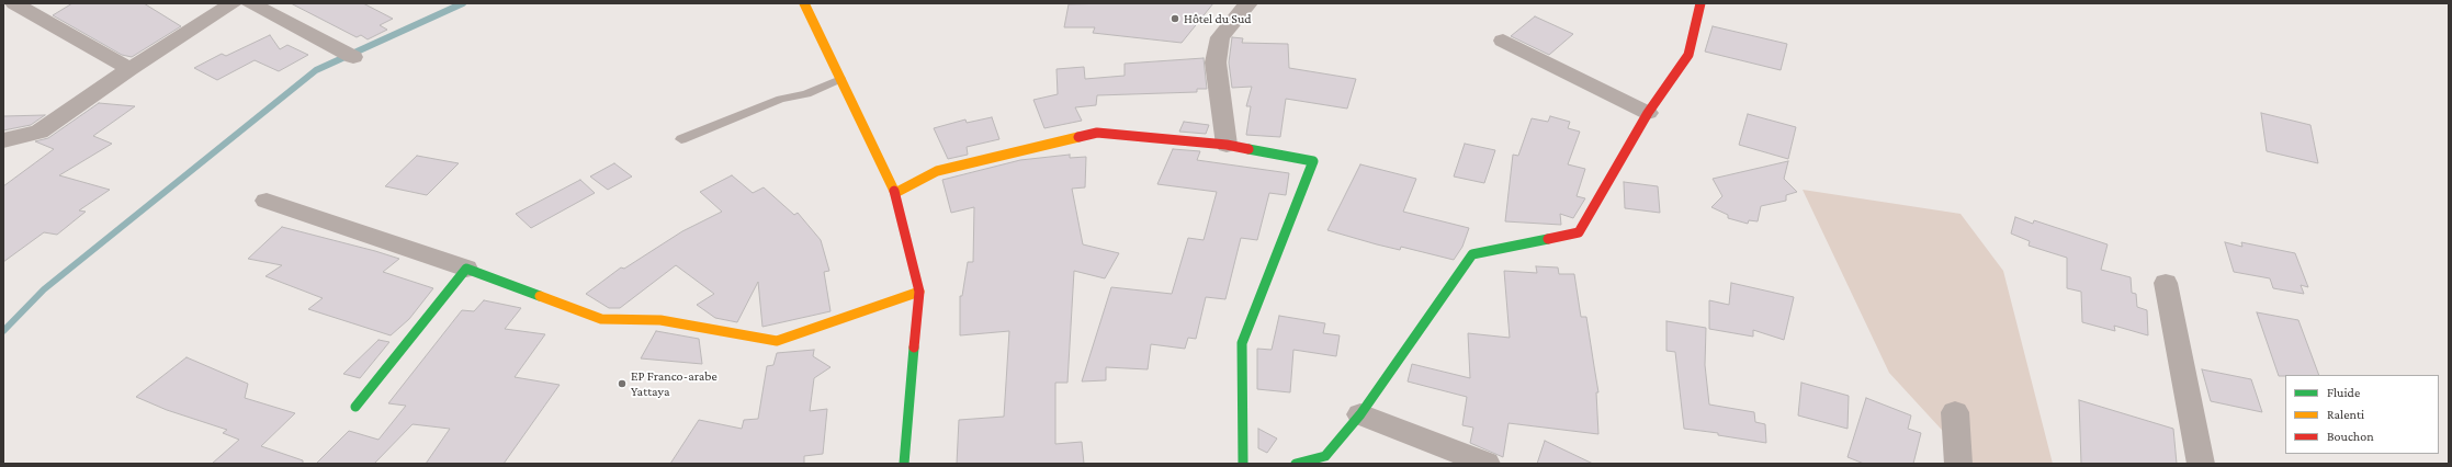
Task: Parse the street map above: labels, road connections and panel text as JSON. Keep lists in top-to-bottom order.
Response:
{
  "places": ["Hôtel du Sud", "EP Franco-arabe Yattaya"],
  "legend": ["Fluide", "Ralenti", "Bouchon"]
}
